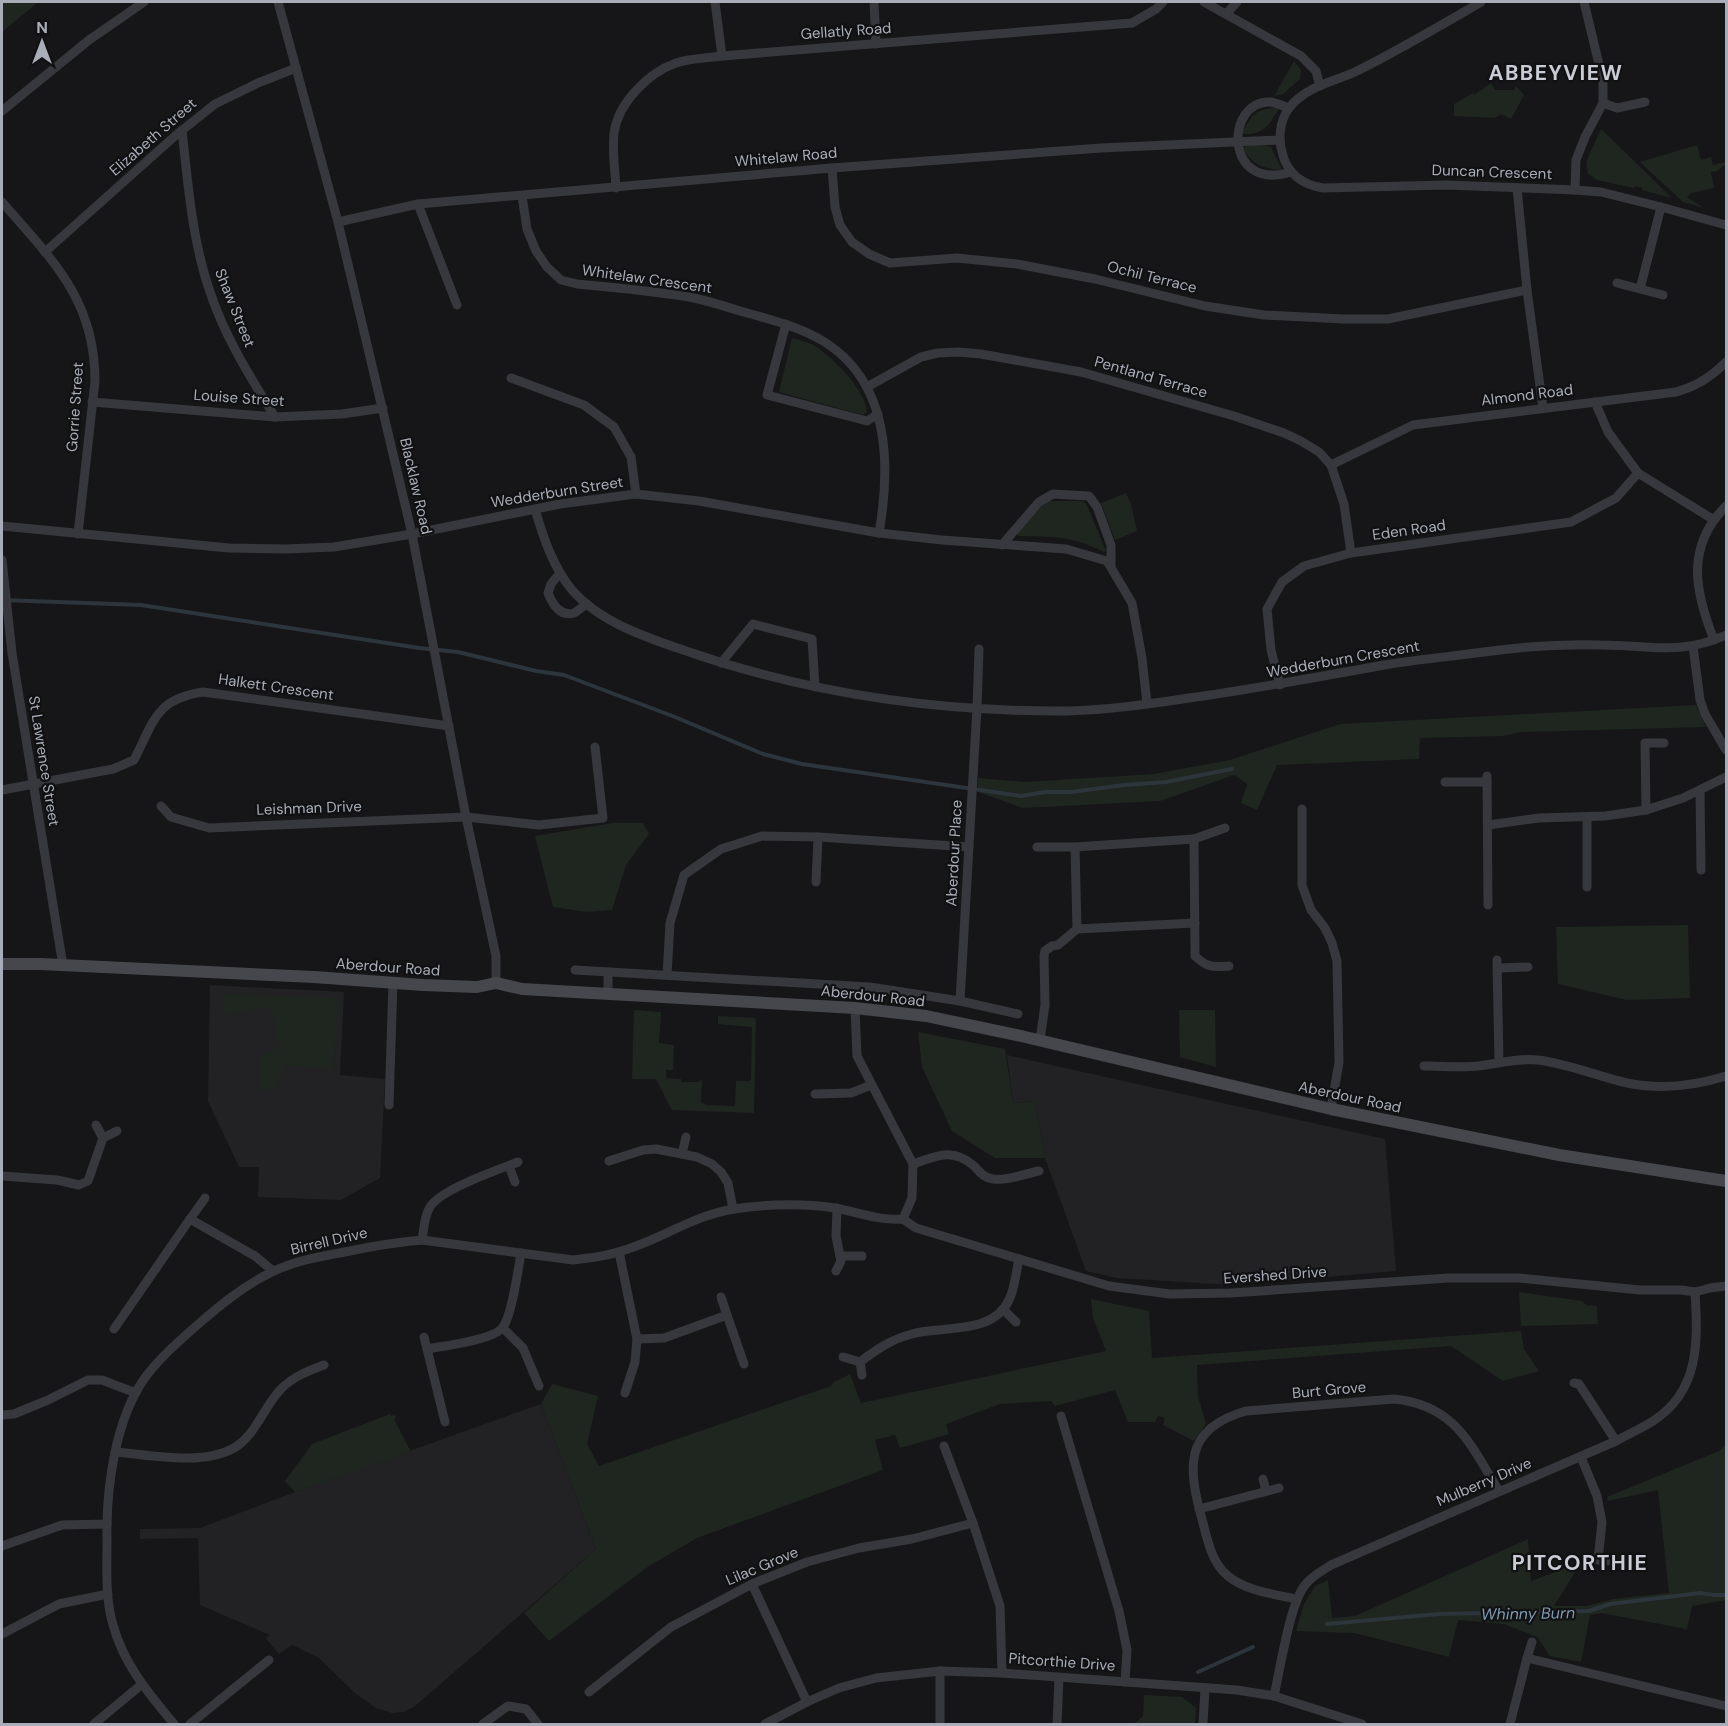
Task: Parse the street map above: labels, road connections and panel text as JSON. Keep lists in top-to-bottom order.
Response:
{
  "streets": {
    "main road": ["Aberdour Road"],
    "street": [
      "Gellatly Road",
      "Elizabeth Street",
      "Whitelaw Road",
      "Duncan Crescent",
      "Ochil Terrace",
      "Whitelaw Crescent",
      "Shaw Street",
      "Pentland Terrace",
      "Almond Road",
      "Louise Street",
      "Gorrie Street",
      "Blacklaw Road",
      "Wedderburn Street",
      "Eden Road",
      "Wedderburn Crescent",
      "Halkett Crescent",
      "St Lawrence Street",
      "Leishman Drive",
      "Aberdour Place",
      "Birrell Drive",
      "Evershed Drive",
      "Burt Grove",
      "Mulberry Drive",
      "Lilac Grove",
      "Pitcorthie Drive"
    ]
  },
  "crossings": [
    ["Gellatly Road", "Whitelaw Road"],
    ["Elizabeth Street", "Shaw Street"],
    ["Elizabeth Street", "Gorrie Street"],
    ["Elizabeth Street", "Blacklaw Road"],
    ["Whitelaw Road", "Ochil Terrace"],
    ["Whitelaw Road", "Whitelaw Crescent"],
    ["Whitelaw Road", "Blacklaw Road"],
    ["Whitelaw Crescent", "Pentland Terrace"],
    ["Whitelaw Crescent", "Wedderburn Street"],
    ["Shaw Street", "Louise Street"],
    ["Pentland Terrace", "Almond Road"],
    ["Louise Street", "Gorrie Street"],
    ["Louise Street", "Blacklaw Road"],
    ["Gorrie Street", "Wedderburn Street"],
    ["Blacklaw Road", "Wedderburn Street"],
    ["Blacklaw Road", "Halkett Crescent"],
    ["Blacklaw Road", "Leishman Drive"],
    ["Blacklaw Road", "Aberdour Road"],
    ["Wedderburn Street", "Wedderburn Crescent"],
    ["Eden Road", "Wedderburn Crescent"],
    ["Wedderburn Crescent", "Aberdour Place"],
    ["Halkett Crescent", "St Lawrence Street"],
    ["St Lawrence Street", "Aberdour Road"],
    ["Aberdour Place", "Aberdour Road"],
    ["Birrell Drive", "Evershed Drive"],
    ["Evershed Drive", "Mulberry Drive"],
    ["Burt Grove", "Mulberry Drive"],
    ["Mulberry Drive", "Pitcorthie Drive"]
  ],
  "districts": ["ABBEYVIEW", "PITCORTHIE"],
  "water": ["Whinny Burn"],
  "north": "top"
}
